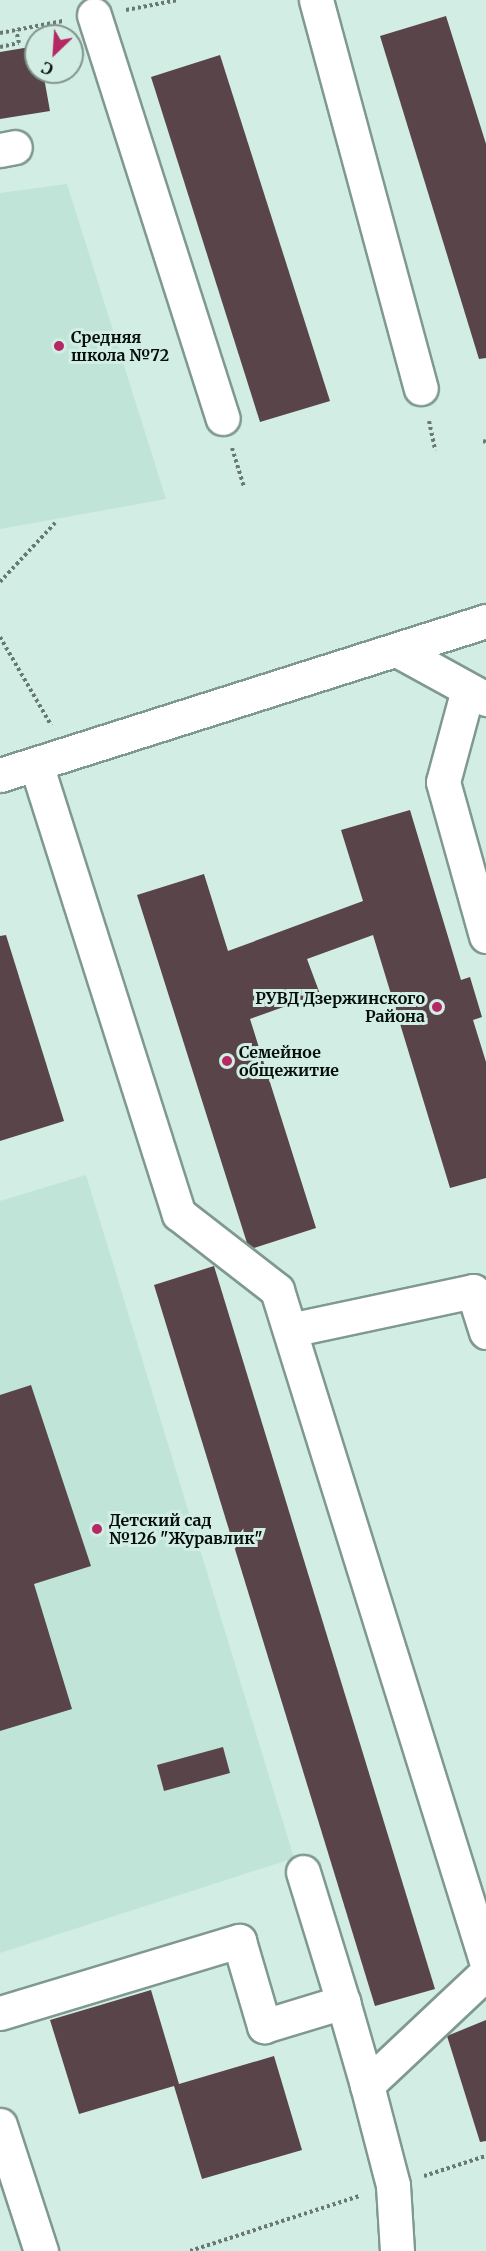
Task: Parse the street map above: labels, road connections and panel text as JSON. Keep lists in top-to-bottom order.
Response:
{
  "places": [
    "Средняя школа №72",
    "РУВД Дзержинского Района",
    "Семейное общежитие",
    "Детский сад №126 \"Журавлик\""
  ],
  "north": "bottom left"
}
